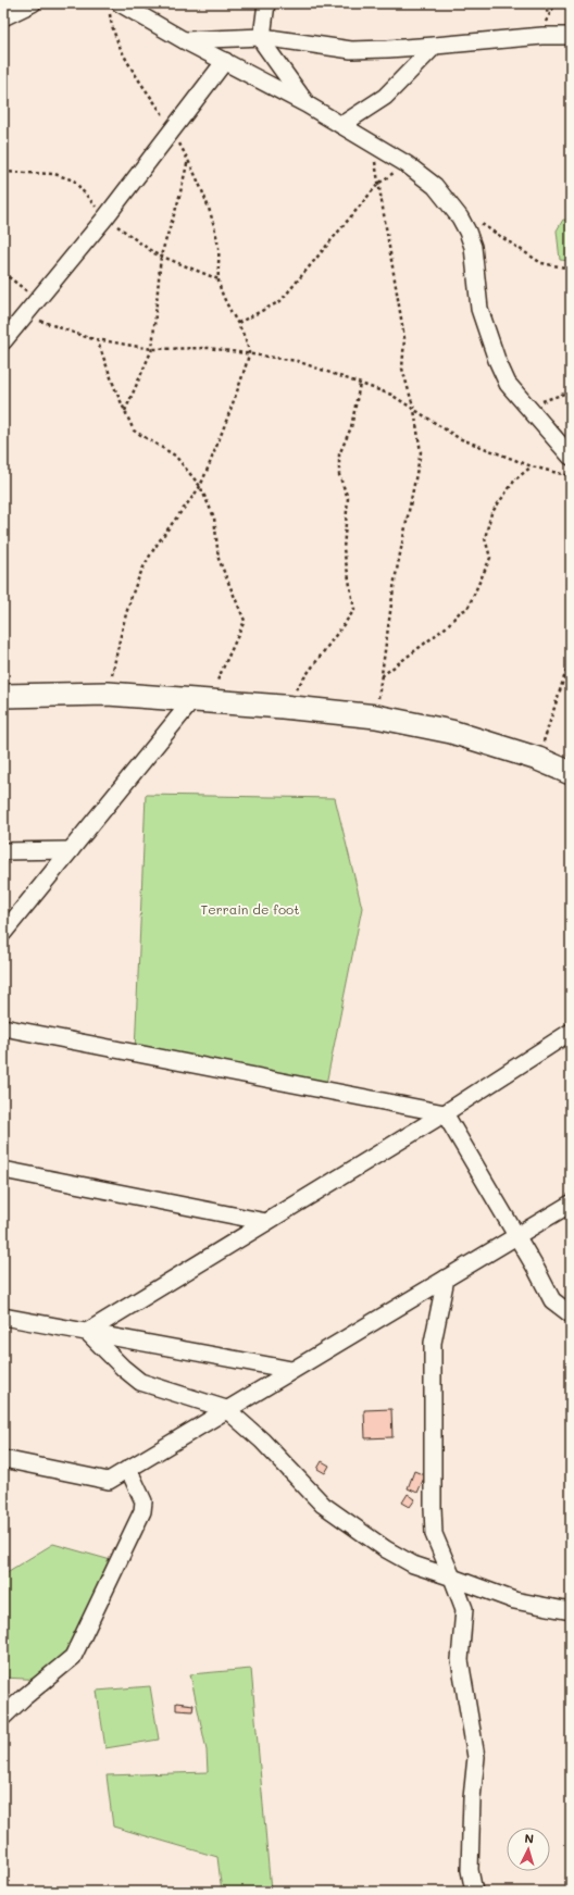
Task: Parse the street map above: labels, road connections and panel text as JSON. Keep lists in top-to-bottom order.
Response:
{
  "parks": ["Terrain de foot"],
  "north": "top"
}
